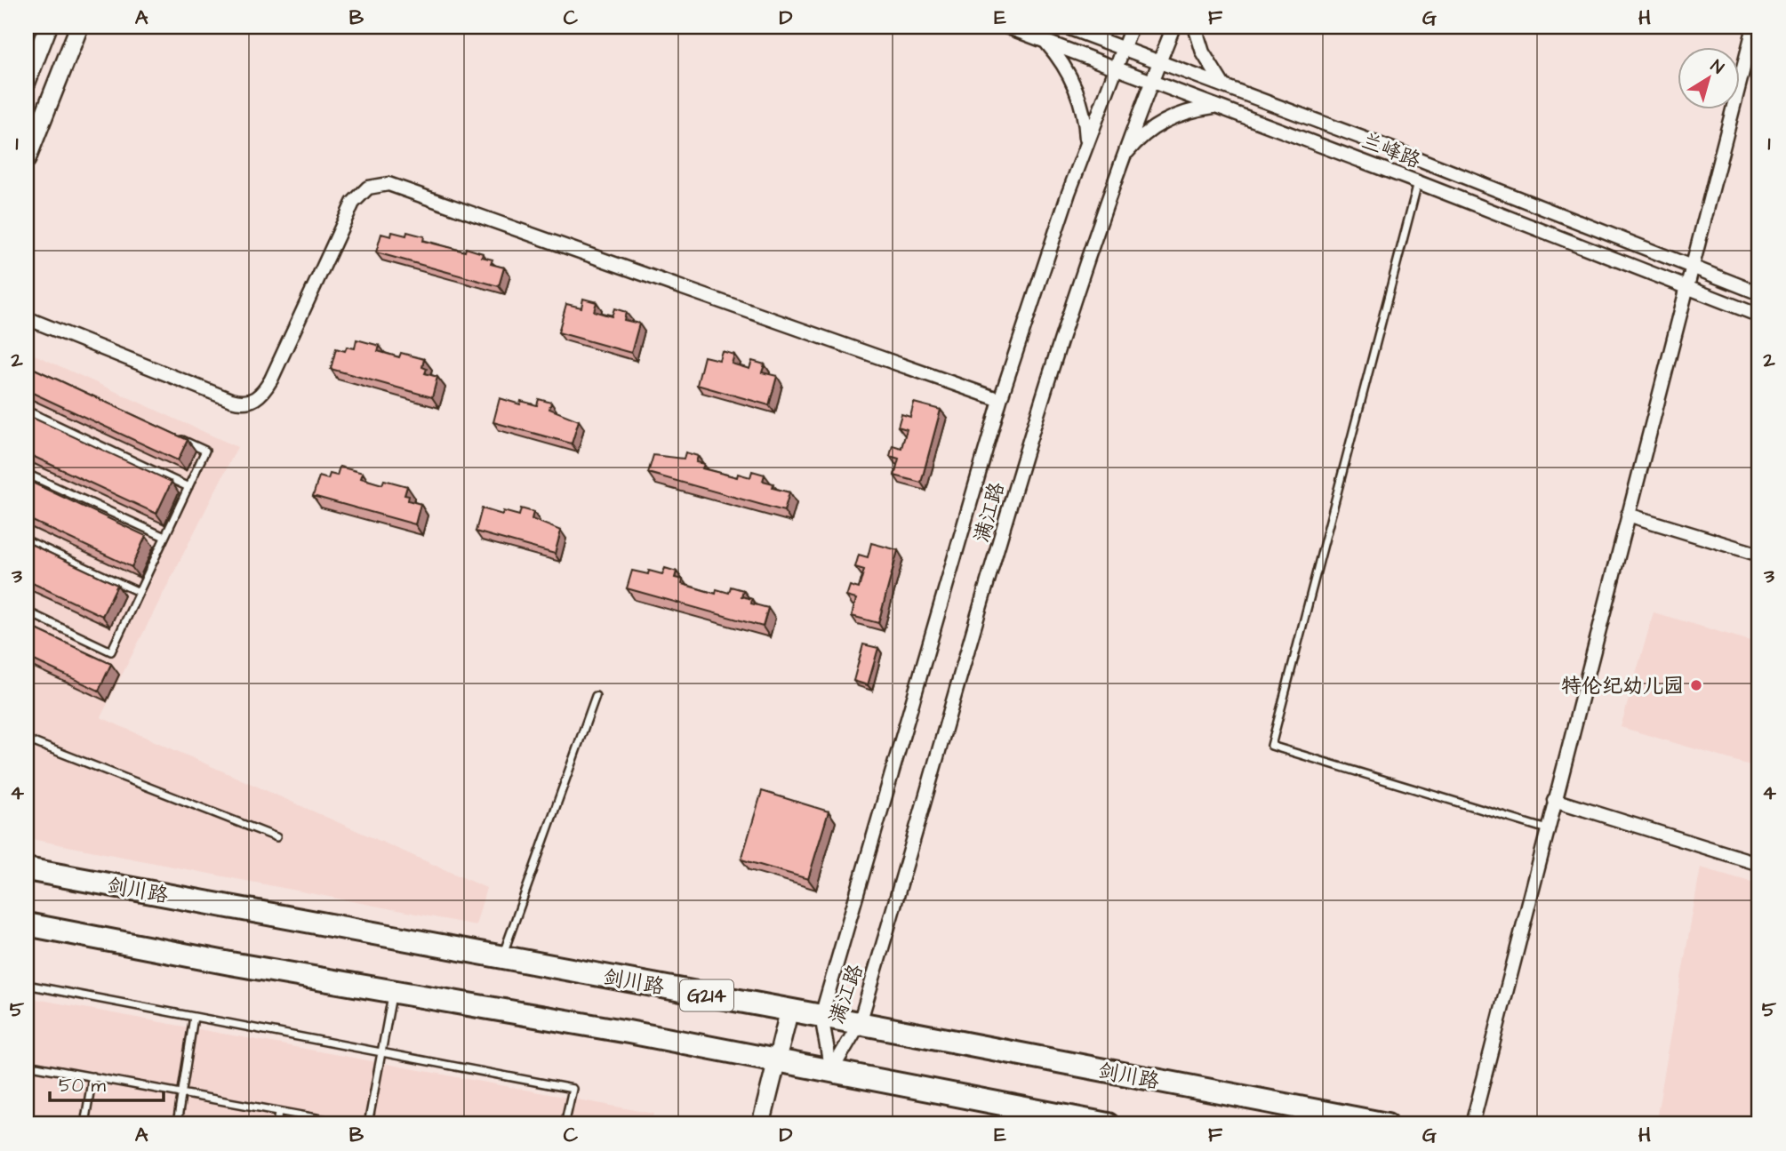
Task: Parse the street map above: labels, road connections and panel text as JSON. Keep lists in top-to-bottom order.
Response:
{
  "streets": {
    "highway": ["剑川路", "G214"],
    "street": ["兰峰路", "满江路"]
  },
  "crossings": [
    ["兰峰路", "满江路"],
    ["满江路", "剑川路"],
    ["满江路", "G214"]
  ],
  "places": ["特伦纪幼儿园"],
  "scale_bar": "50 m",
  "north": "top right",
  "grid": {
    "columns": [
      "A",
      "B",
      "C",
      "D",
      "E",
      "F",
      "G",
      "H"
    ],
    "rows": [
      "1",
      "2",
      "3",
      "4",
      "5"
    ]
  }
}
